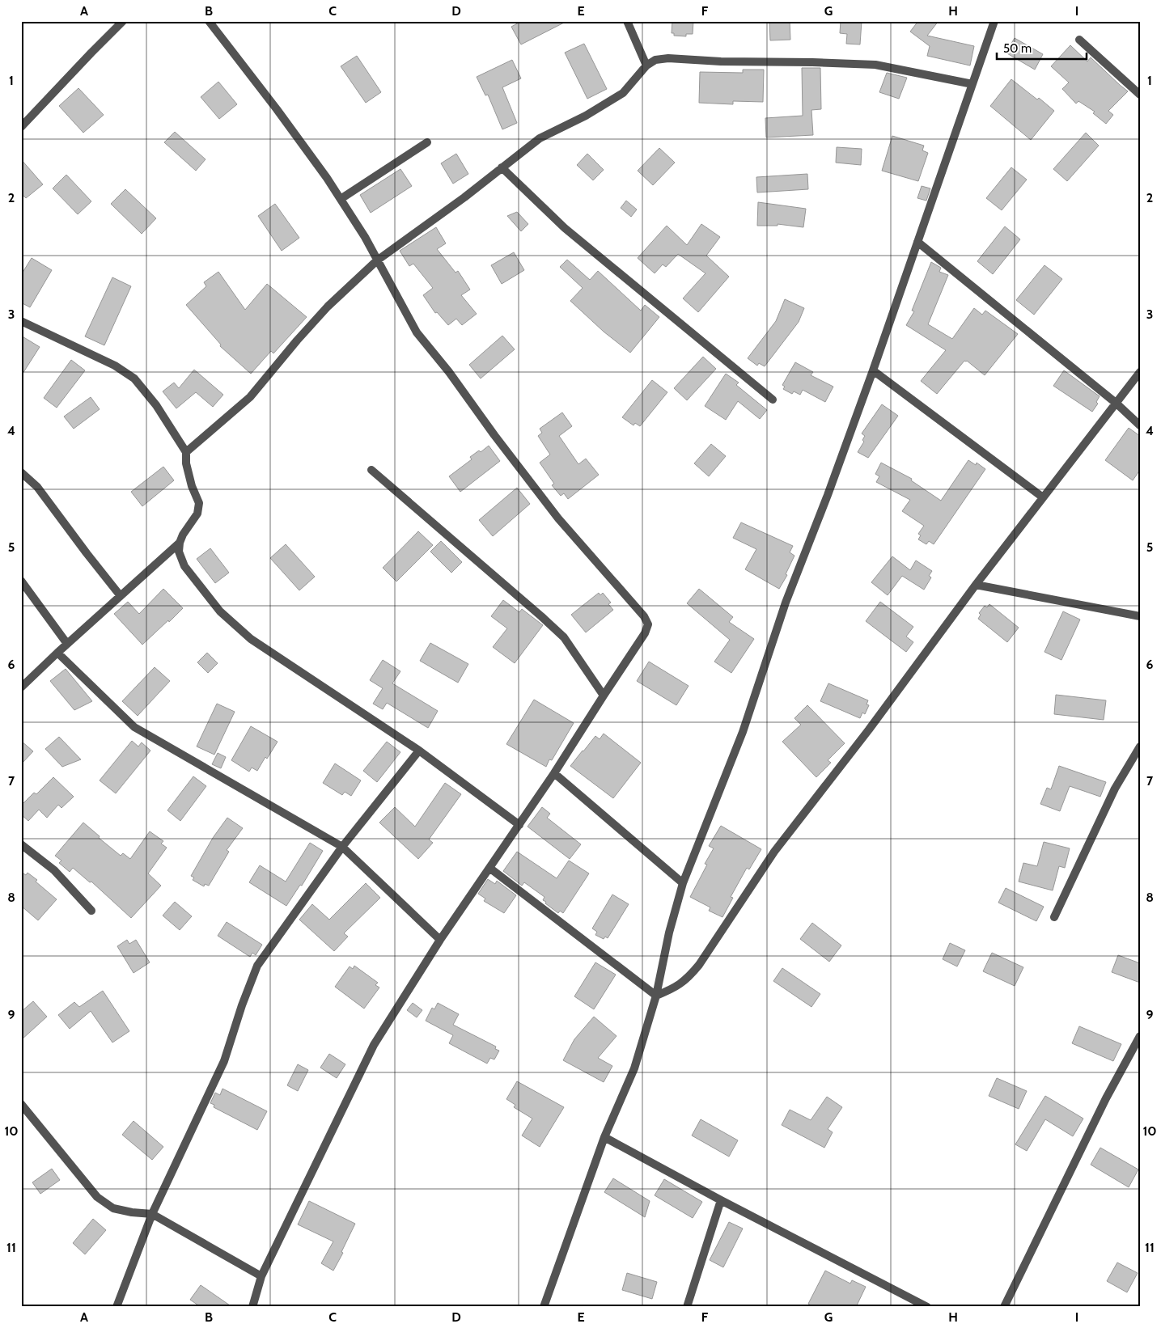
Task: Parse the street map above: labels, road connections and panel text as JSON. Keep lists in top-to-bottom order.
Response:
{
  "scale_bar": "50 m",
  "grid": {
    "columns": [
      "A",
      "B",
      "C",
      "D",
      "E",
      "F",
      "G",
      "H",
      "I"
    ],
    "rows": [
      "1",
      "2",
      "3",
      "4",
      "5",
      "6",
      "7",
      "8",
      "9",
      "10",
      "11"
    ]
  }
}
